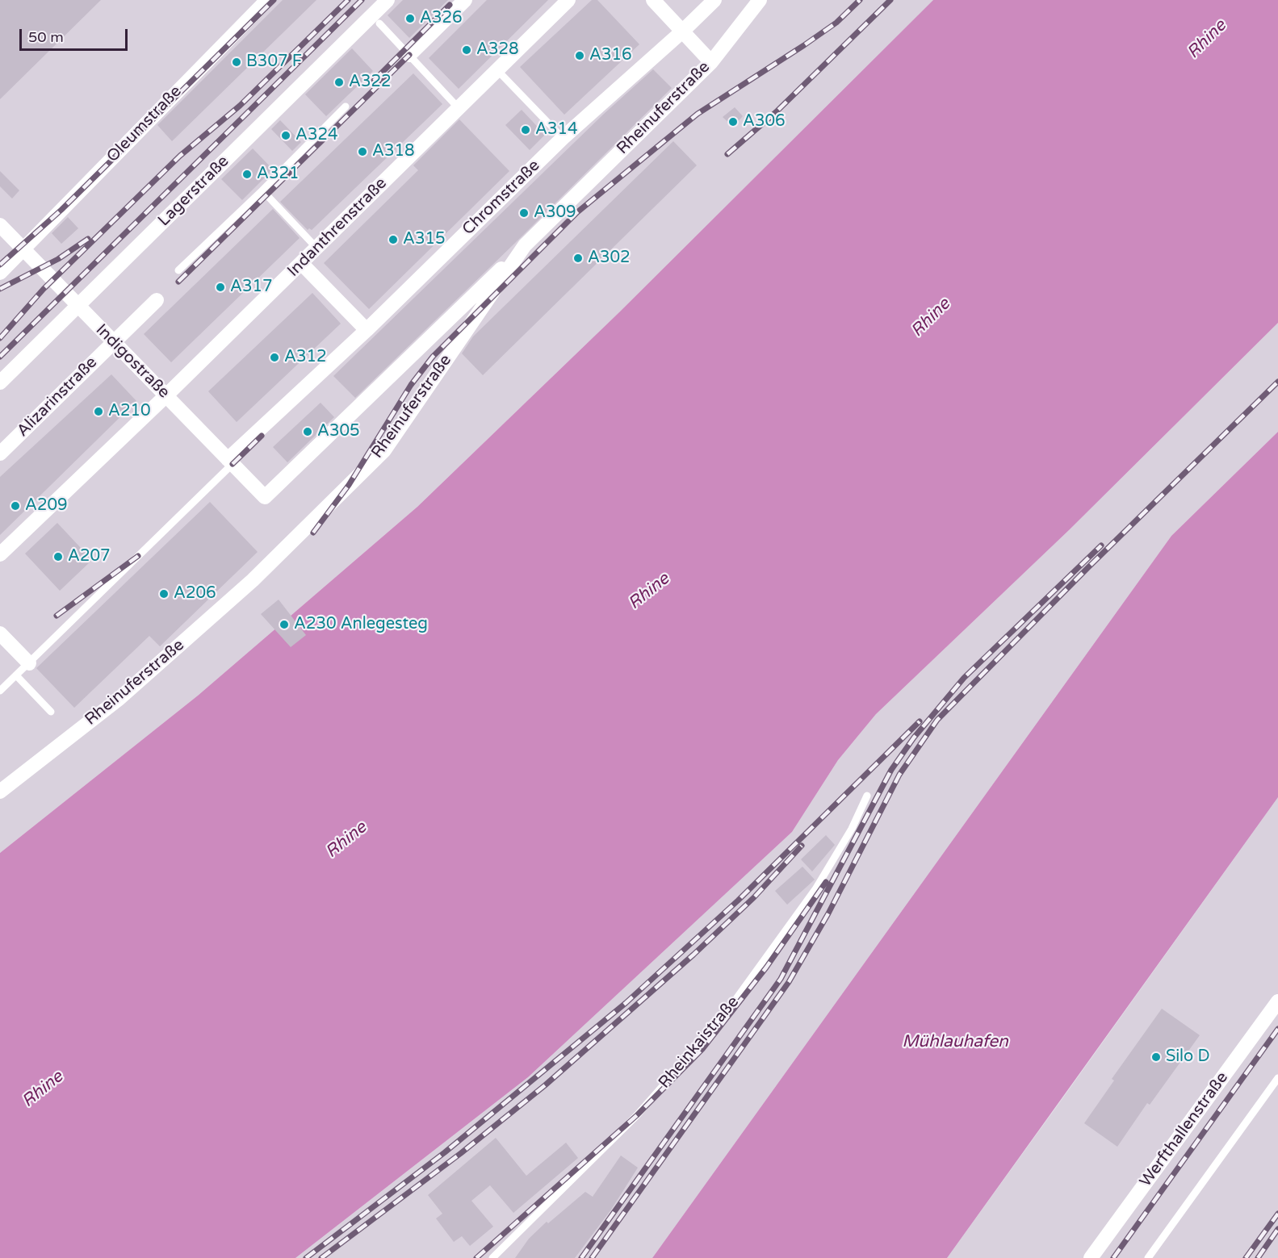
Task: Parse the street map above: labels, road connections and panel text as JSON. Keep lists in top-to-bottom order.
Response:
{
  "streets": {
    "street": [
      "Rheinuferstraße",
      "Oleumstraße",
      "Lagerstraße",
      "Chromstraße",
      "Indanthrenstraße",
      "Indigostraße",
      "Alizarinstraße",
      "Werfthallenstraße"
    ],
    "lane": ["Rheinkaistraße"]
  },
  "crossings": [
    ["Rheinuferstraße", "Indigostraße"],
    ["Oleumstraße", "Indigostraße"],
    ["Lagerstraße", "Indigostraße"],
    ["Chromstraße", "Indigostraße"],
    ["Indanthrenstraße", "Indigostraße"],
    ["Indigostraße", "Alizarinstraße"]
  ],
  "water": ["Rhine", "Mühlauhafen"],
  "places": [
    "A326",
    "A328",
    "A316",
    "B307 F",
    "A322",
    "A306",
    "A314",
    "A324",
    "A318",
    "A321",
    "A309",
    "A315",
    "A302",
    "A317",
    "A312",
    "A210",
    "A305",
    "A209",
    "A207",
    "A206",
    "A230 Anlegesteg",
    "Silo D"
  ],
  "scale_bar": "50 m"
}
